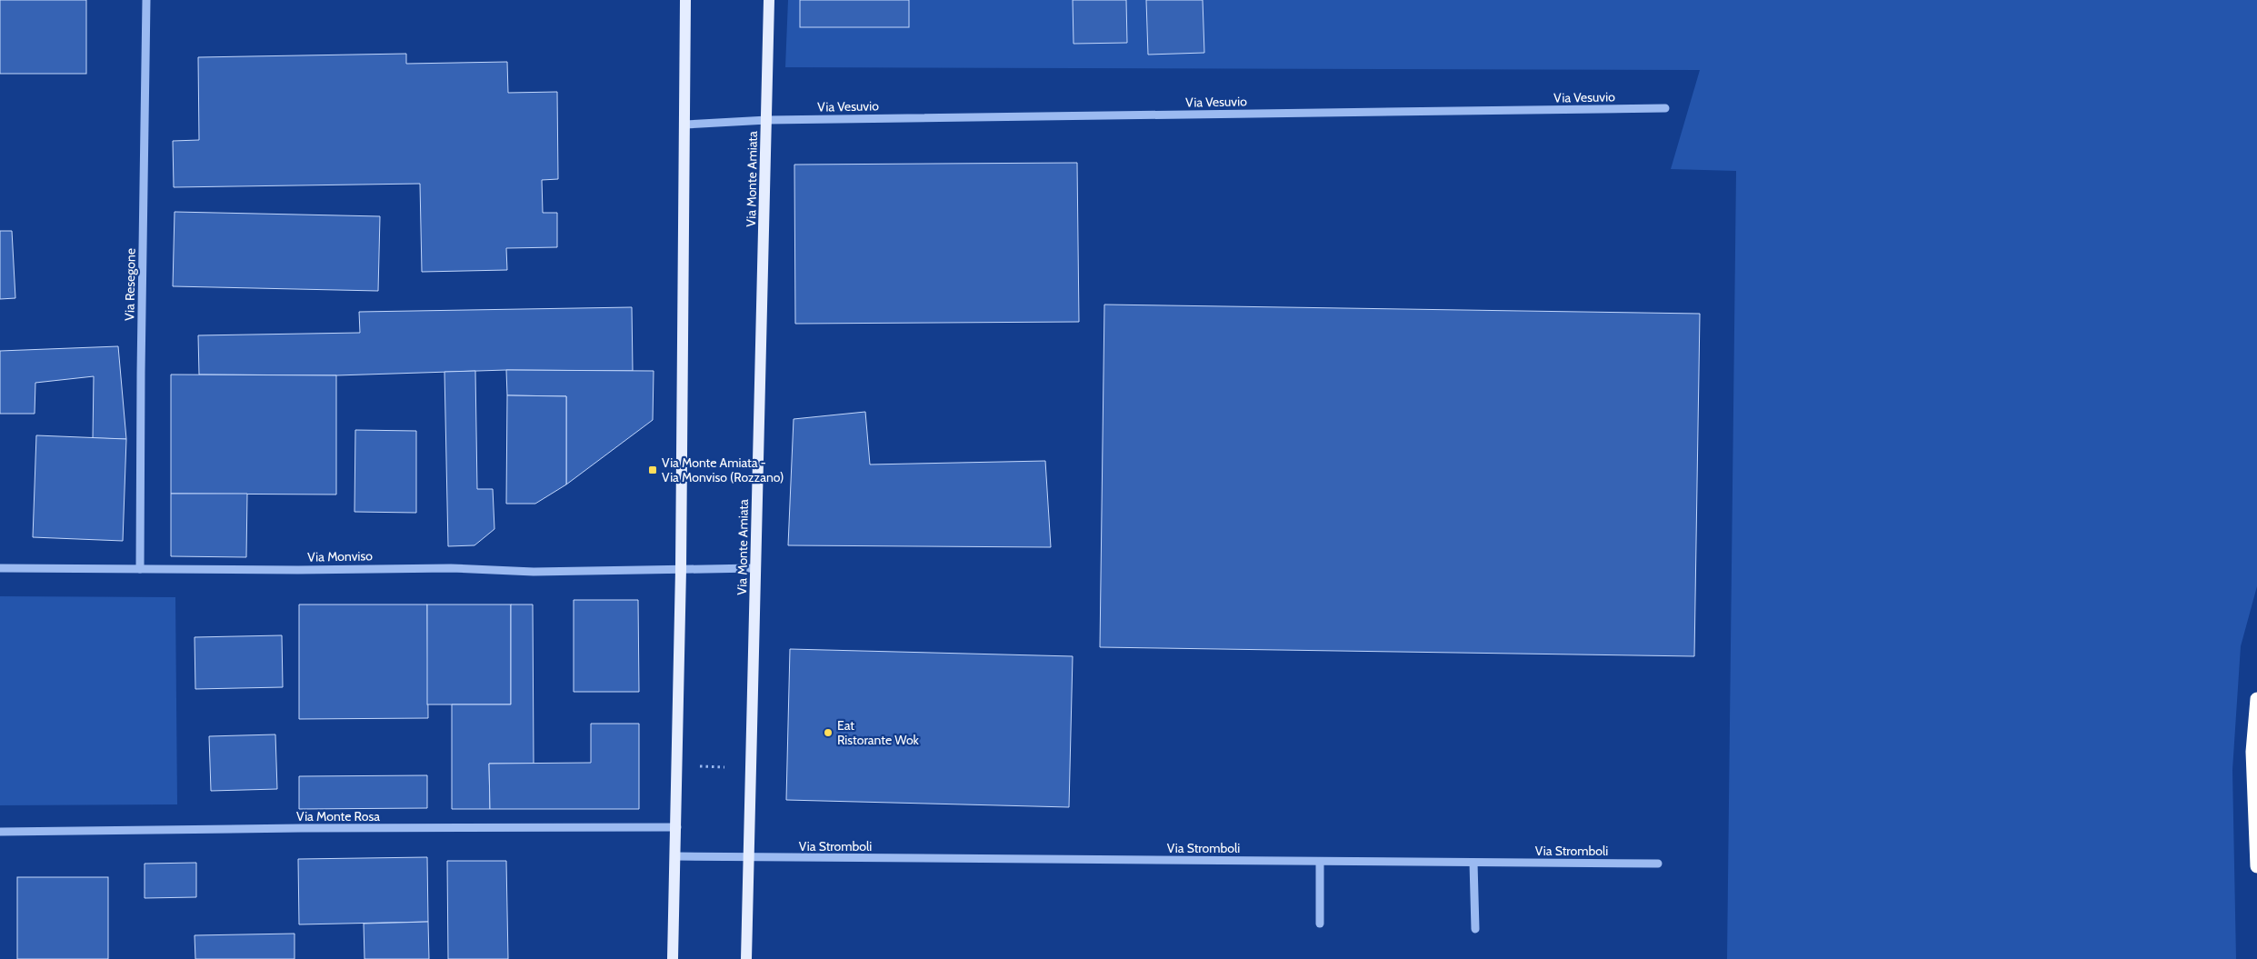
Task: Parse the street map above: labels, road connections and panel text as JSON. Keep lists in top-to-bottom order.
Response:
{
  "streets": {
    "main road": ["Via Monte Amiata"],
    "street": [
      "Via Vesuvio",
      "Via Resegone",
      "Via Monviso",
      "Via Monte Rosa",
      "Via Stromboli"
    ]
  },
  "crossings": [
    ["Via Vesuvio", "Via Monte Amiata"],
    ["Via Monte Amiata", "Via Monviso"],
    ["Via Monte Amiata", "Via Stromboli"],
    ["Via Resegone", "Via Monviso"]
  ],
  "places": {
    "transit": ["Via Monte Amiata - Via Monviso (Rozzano)"],
    "other": ["Eat Ristorante Wok"]
  }
}
